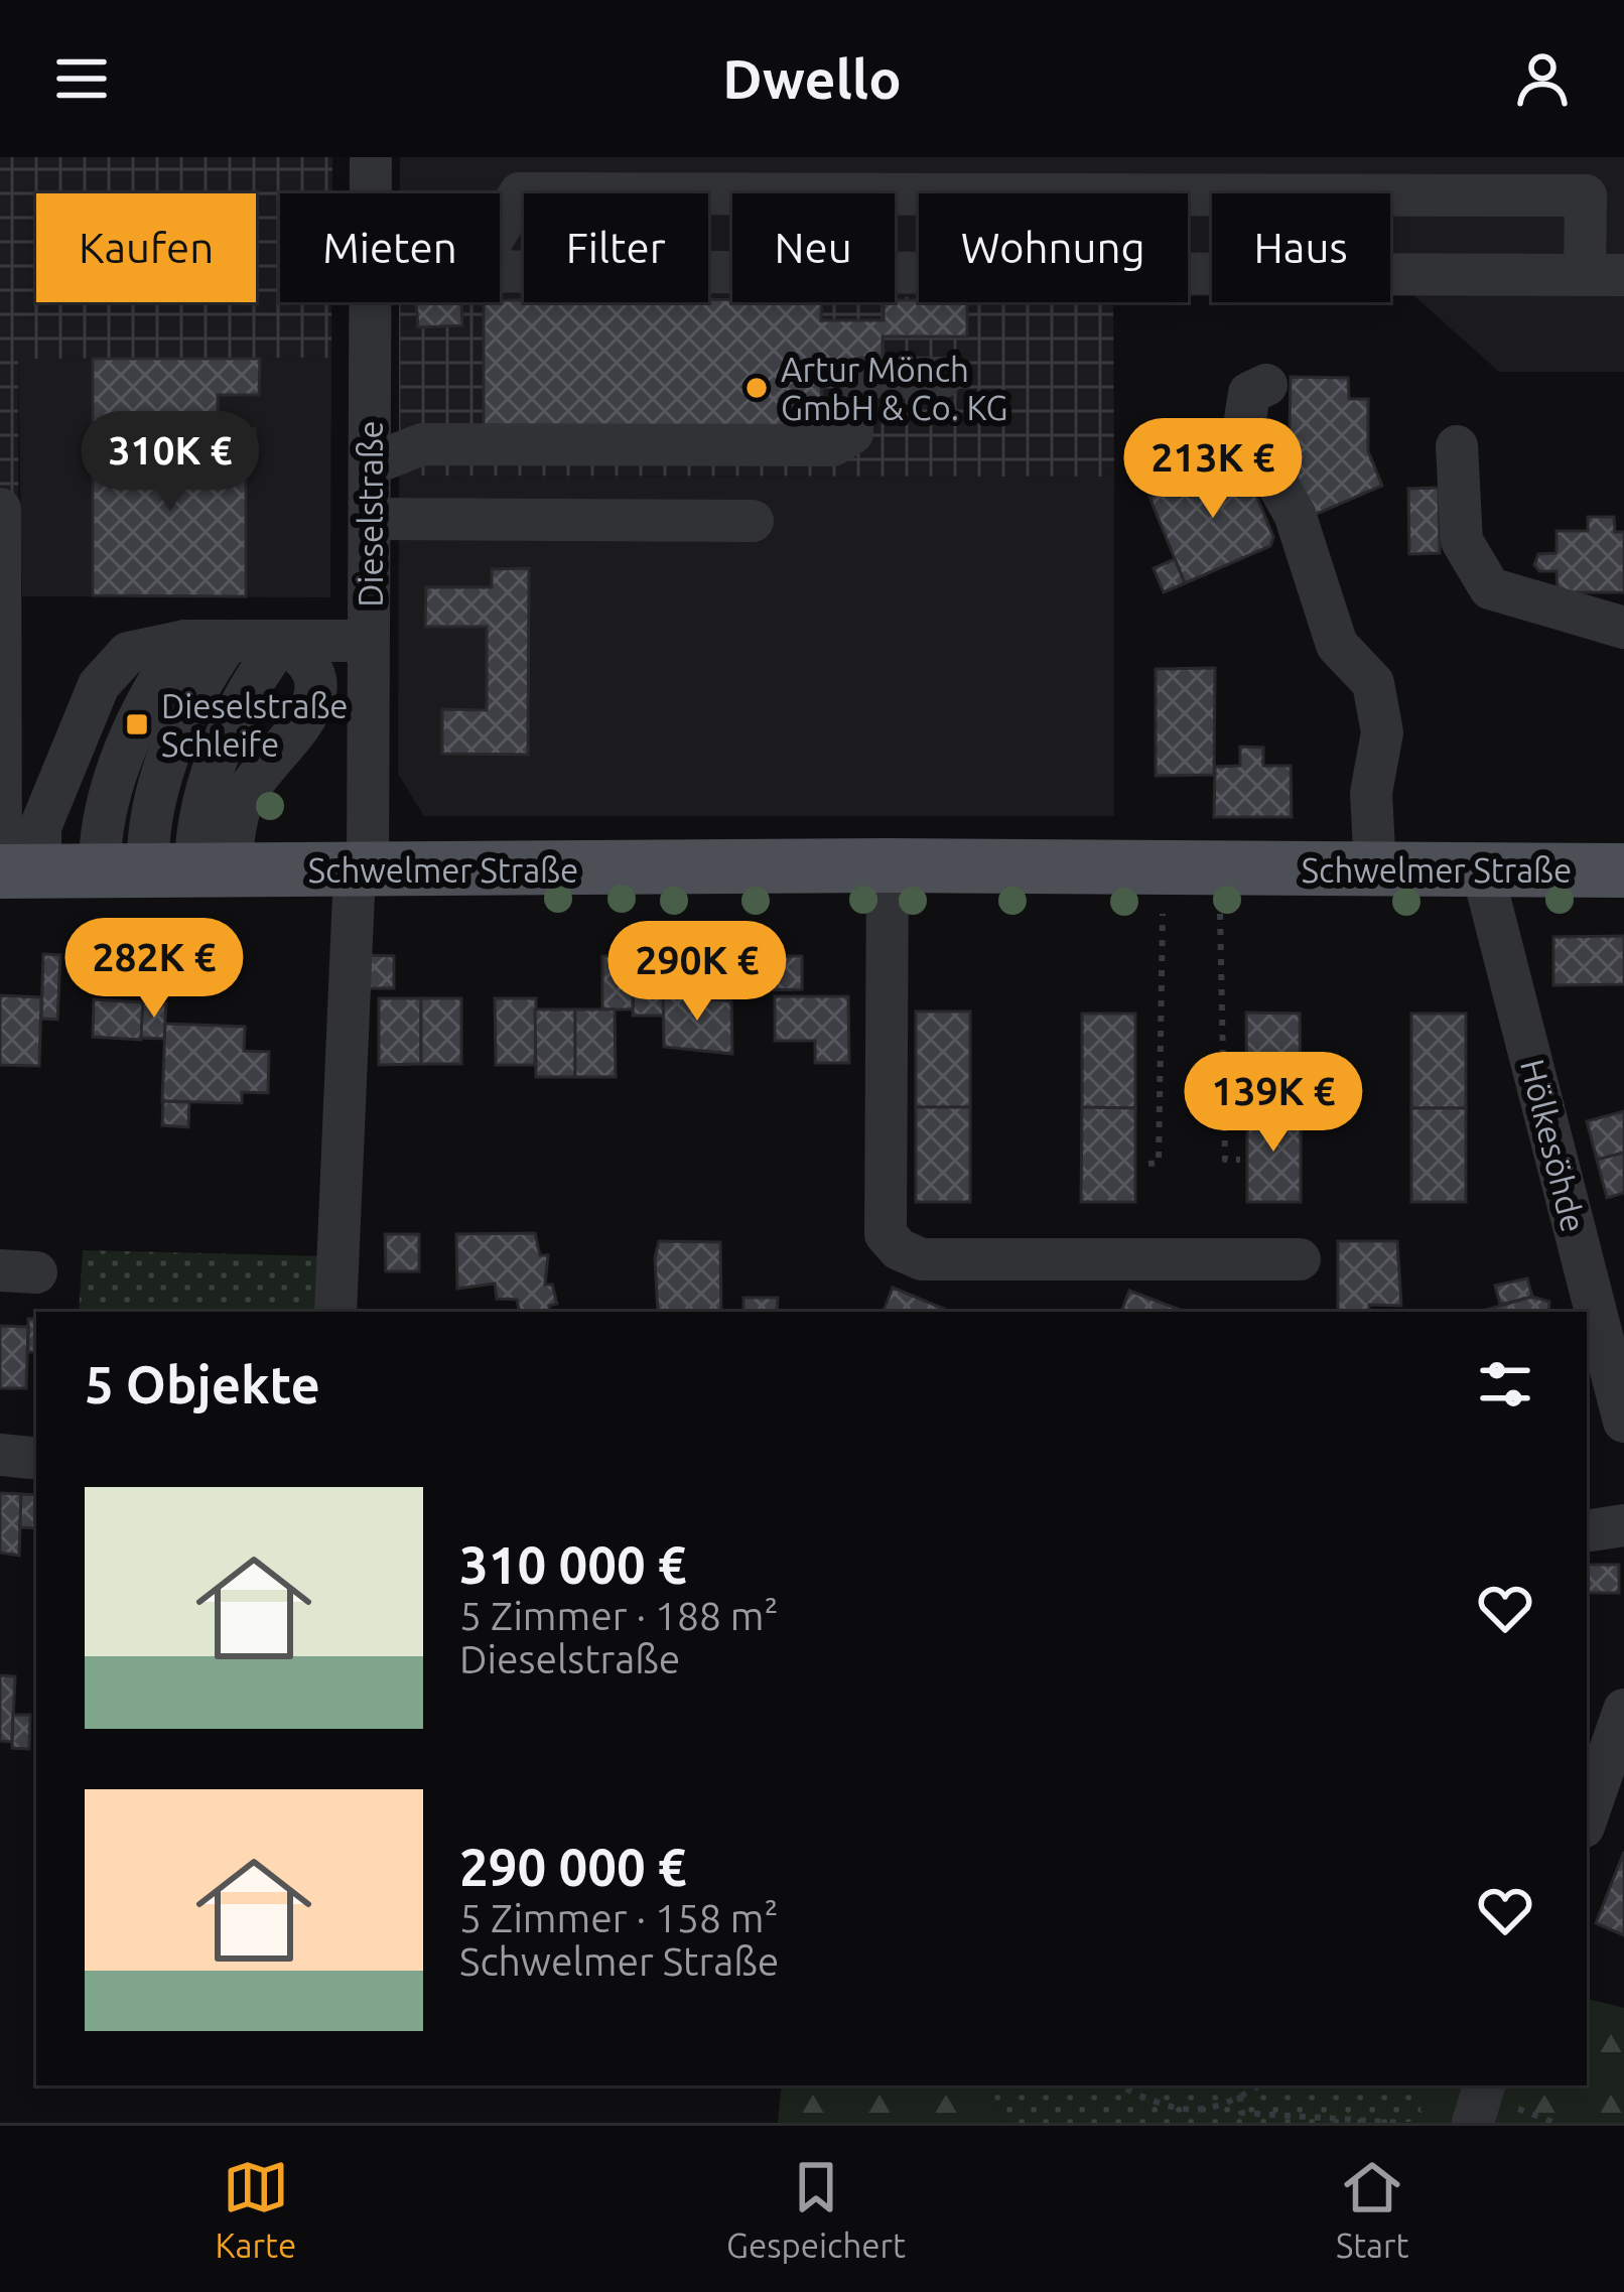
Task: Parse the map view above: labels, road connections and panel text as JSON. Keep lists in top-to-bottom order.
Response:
{
  "streets": {
    "main road": ["Schwelmer Straße"],
    "street": ["Dieselstraße", "Hölkesöhde"]
  },
  "crossings": [
    ["Dieselstraße", "Schwelmer Straße"],
    ["Schwelmer Straße", "Hölkesöhde"]
  ],
  "places": {
    "other": ["Artur Mönch GmbH & Co. KG"],
    "transit": ["Dieselstraße Schleife"]
  },
  "page": {
    "header": "Dwello",
    "chip": [
      "Kaufen",
      "Mieten",
      "Filter",
      "Neu",
      "Wohnung",
      "Haus"
    ],
    "price": [
      "310K €",
      "213K €",
      "282K €",
      "290K €",
      "139K €"
    ],
    "heading": "5 Objekte",
    "list": [
      {
        "name": "310 000 €",
        "note": "5 Zimmer · 188 m² · Dieselstraße"
      },
      {
        "name": "290 000 €",
        "note": "5 Zimmer · 158 m² · Schwelmer Straße"
      }
    ],
    "tabs": ["Karte", "Gespeichert", "Start"]
  }
}
